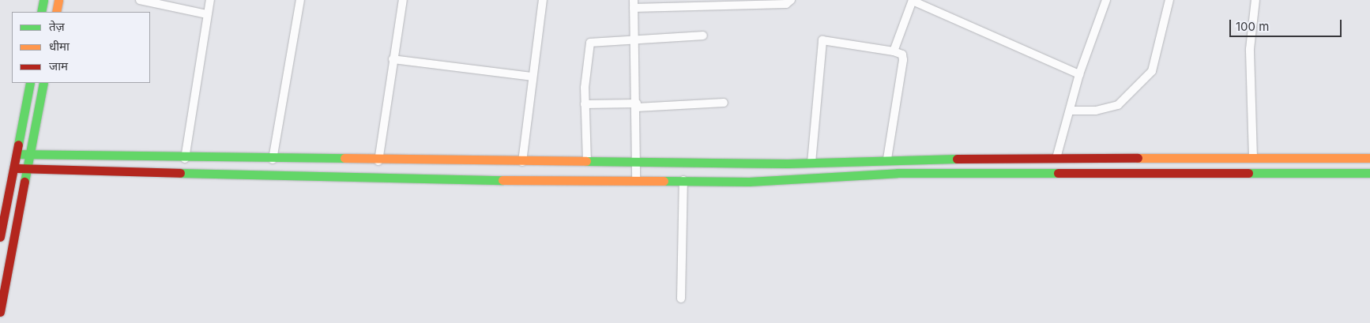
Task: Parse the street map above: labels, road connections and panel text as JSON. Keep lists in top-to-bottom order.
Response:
{
  "legend": ["तेज़", "धीमा", "जाम"],
  "scale_bar": "100 m"
}
